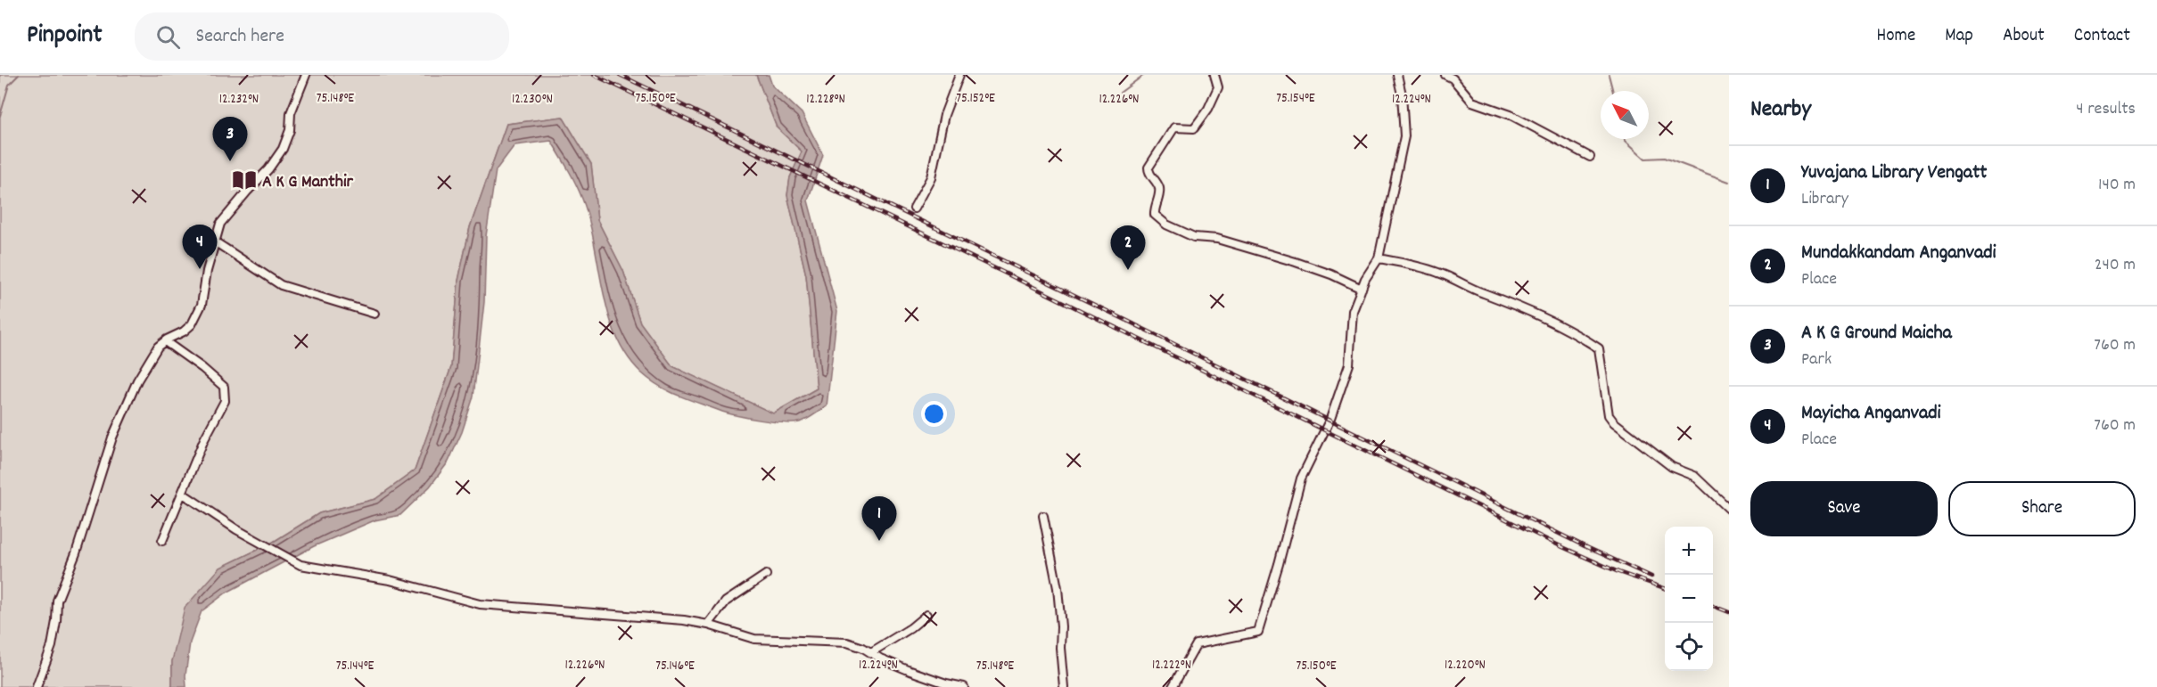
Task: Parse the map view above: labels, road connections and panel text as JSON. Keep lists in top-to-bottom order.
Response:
{
  "places": {
    "library": ["A K G Manthir"]
  },
  "north": "top left",
  "page": {
    "header": "Pinpoint",
    "search": "Search here",
    "nav": [
      "Home",
      "Map",
      "About",
      "Contact"
    ],
    "heading": ["Nearby", "4 results"],
    "pins": [
      "3",
      "4",
      "2",
      "1"
    ],
    "list": [
      {
        "mark": "1",
        "name": "Yuvajana Library Vengatt",
        "note": "Library",
        "value": "140 m"
      },
      {
        "mark": "2",
        "name": "Mundakkandam Anganvadi",
        "note": "Place",
        "value": "240 m"
      },
      {
        "mark": "3",
        "name": "A K G Ground Maicha",
        "note": "Park",
        "value": "760 m"
      },
      {
        "mark": "4",
        "name": "Mayicha Anganvadi",
        "note": "Place",
        "value": "760 m"
      }
    ],
    "buttons": ["Save", "Share"],
    "map_buttons": ["+", "−"]
  },
  "coordinates": [
    "75.148°E",
    "75.150°E",
    "75.152°E",
    "75.154°E",
    "12.226°N",
    "12.224°N",
    "12.232°N",
    "12.230°N",
    "12.228°N",
    "12.222°N",
    "12.220°N",
    "75.144°E",
    "75.146°E"
  ]
}
